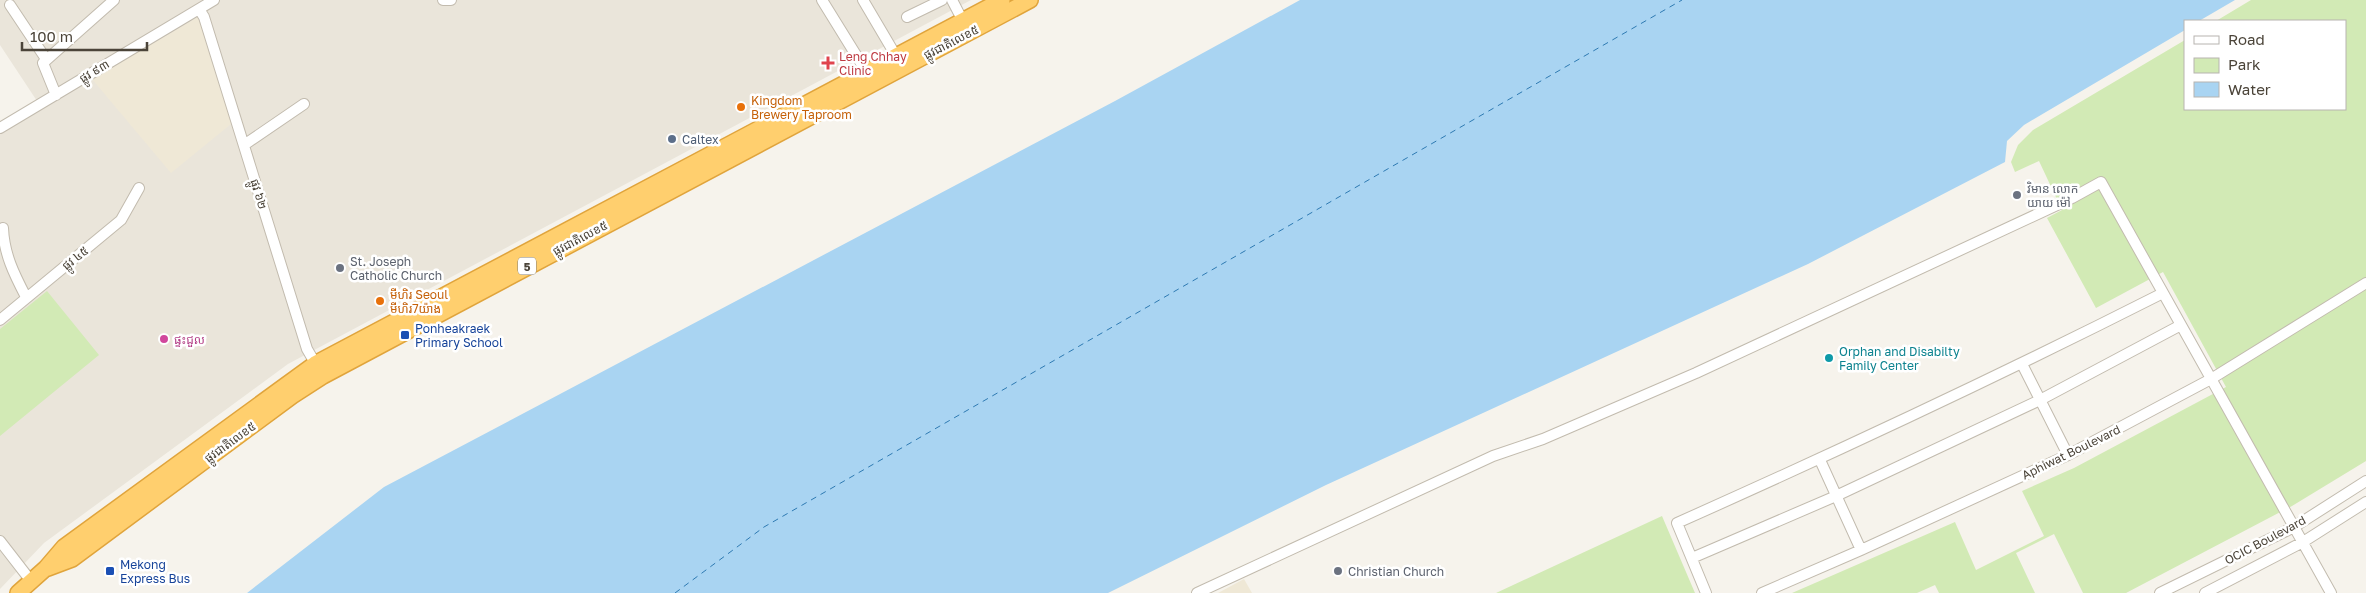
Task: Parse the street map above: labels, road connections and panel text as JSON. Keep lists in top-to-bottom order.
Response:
{
  "streets": {
    "highway": ["ផ្លូវជាតិលេខ៥", "5"],
    "street": [
      "ផ្លូវ ៩៣",
      "ផ្លូវ ៦២",
      "ផ្លូវ ៤៥",
      "Aphiwat Boulevard",
      "OCIC Boulevard"
    ]
  },
  "crossings": [
    ["ផ្លូវជាតិលេខ៥", "ផ្លូវ ៦២"],
    ["ផ្លូវ ៩៣", "ផ្លូវ ៦២"]
  ],
  "places": {
    "health": ["Leng Chhay Clinic"],
    "other": [
      "Kingdom Brewery Taproom",
      "Caltex",
      "វិមាន លោក យាយ ម៉ៅ",
      "St. Joseph Catholic Church",
      "មីហិរ Seoul មីហិរ7យ៉ាង",
      "ផ្ទះជួល",
      "Orphan and Disabilty Family Center",
      "Christian Church"
    ],
    "transit": ["Ponheakraek Primary School", "Mekong Express Bus"]
  },
  "legend": ["Road", "Park", "Water"],
  "scale_bar": "100 m"
}
